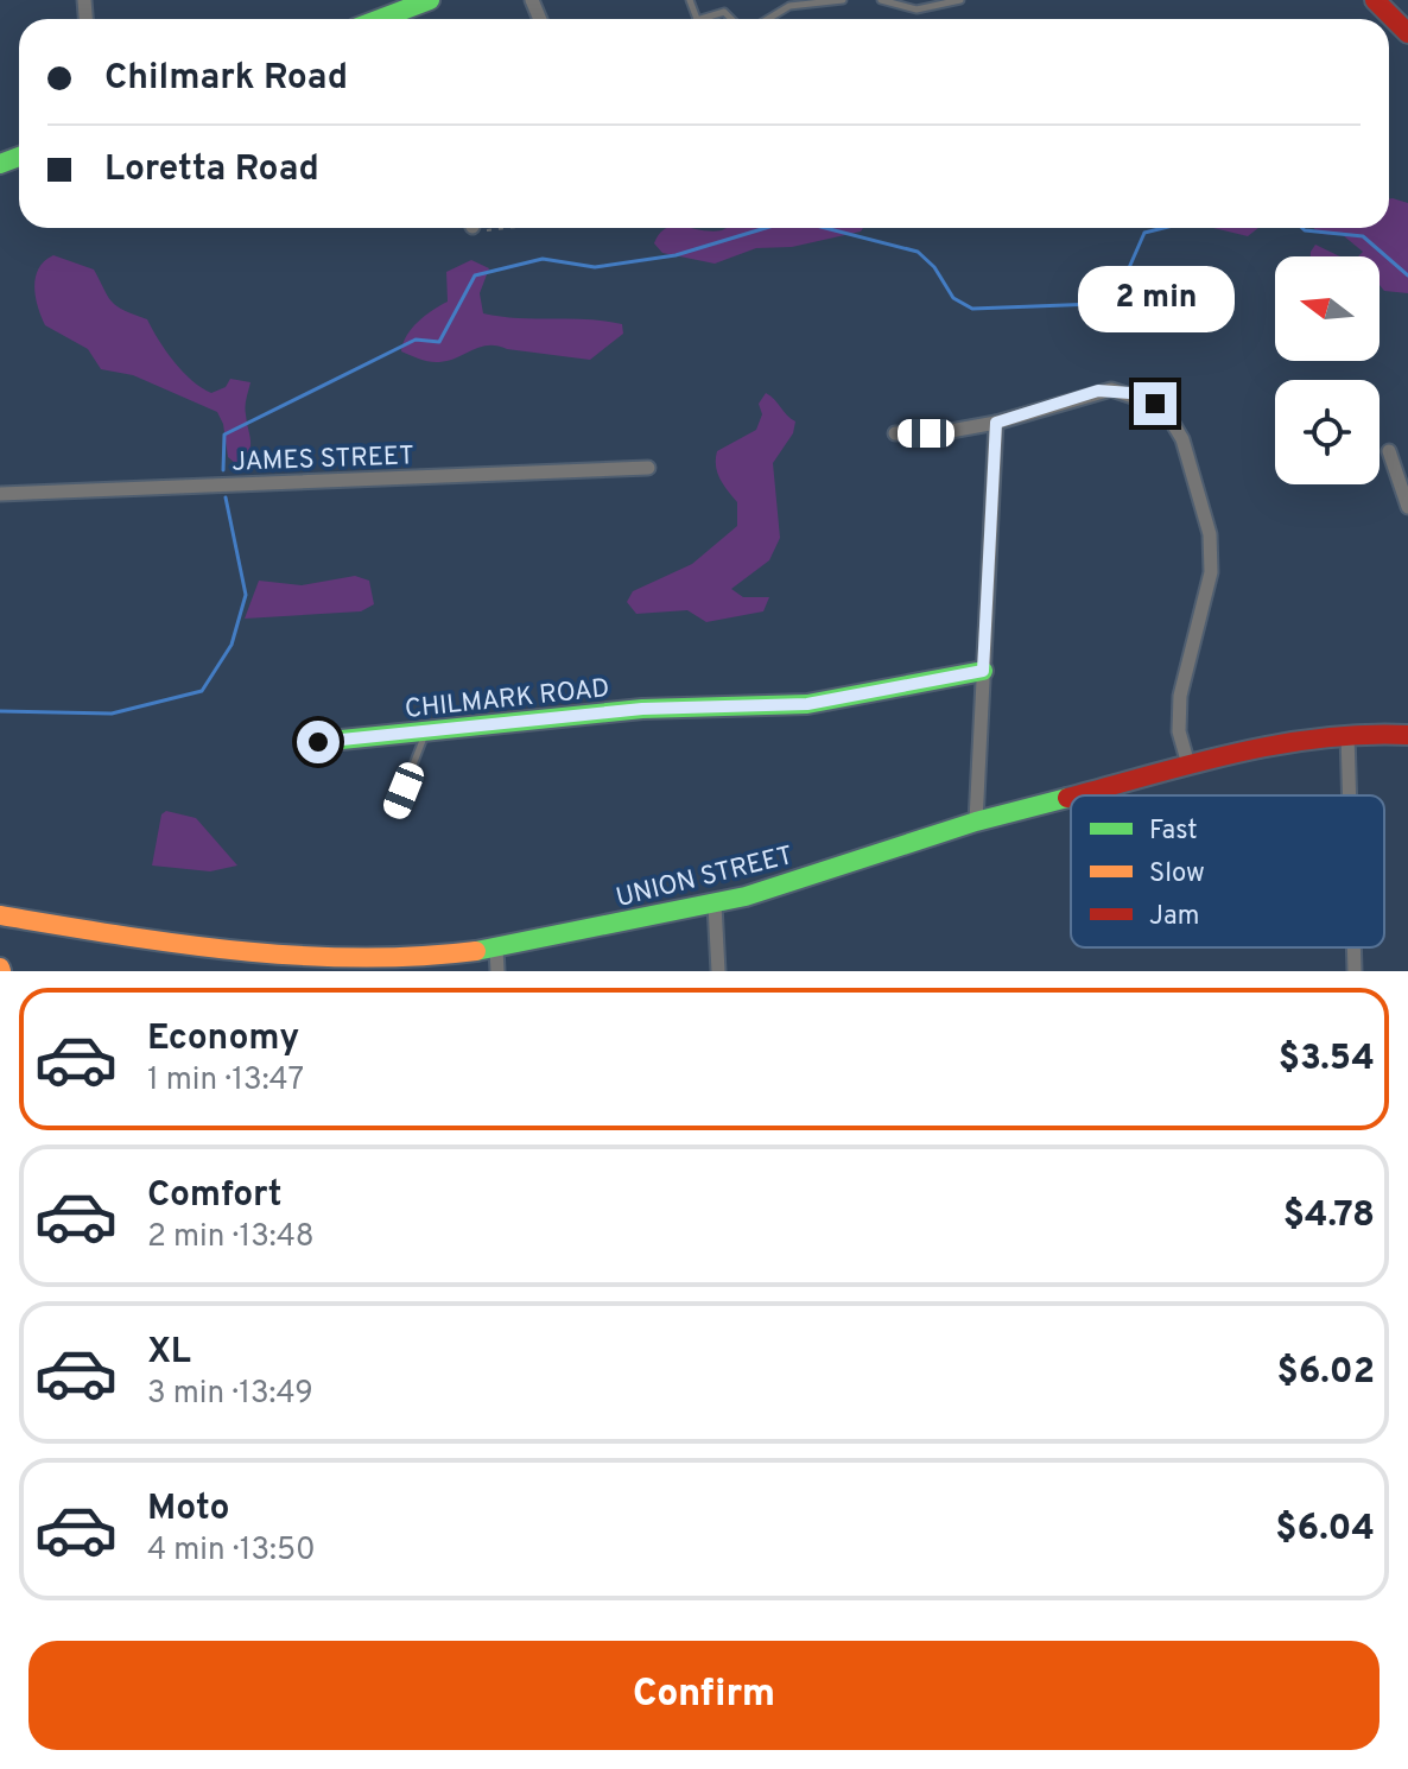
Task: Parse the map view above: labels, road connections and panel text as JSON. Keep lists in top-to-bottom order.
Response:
{
  "streets": {
    "main road": ["CHILMARK ROAD", "UNION STREET"],
    "street": ["JAMES STREET"]
  },
  "legend": ["Fast", "Slow", "Jam"],
  "north": "left",
  "page": {
    "banner": ["Chilmark Road", "Loretta Road"],
    "bubble": "2 min",
    "list": [
      {
        "name": "Economy",
        "note": "1 min · 13:47",
        "value": "$3.54"
      },
      {
        "name": "Comfort",
        "note": "2 min · 13:48",
        "value": "$4.78"
      },
      {
        "name": "XL",
        "note": "3 min · 13:49",
        "value": "$6.02"
      },
      {
        "name": "Moto",
        "note": "4 min · 13:50",
        "value": "$6.04"
      }
    ],
    "buttons": "Confirm"
  }
}
